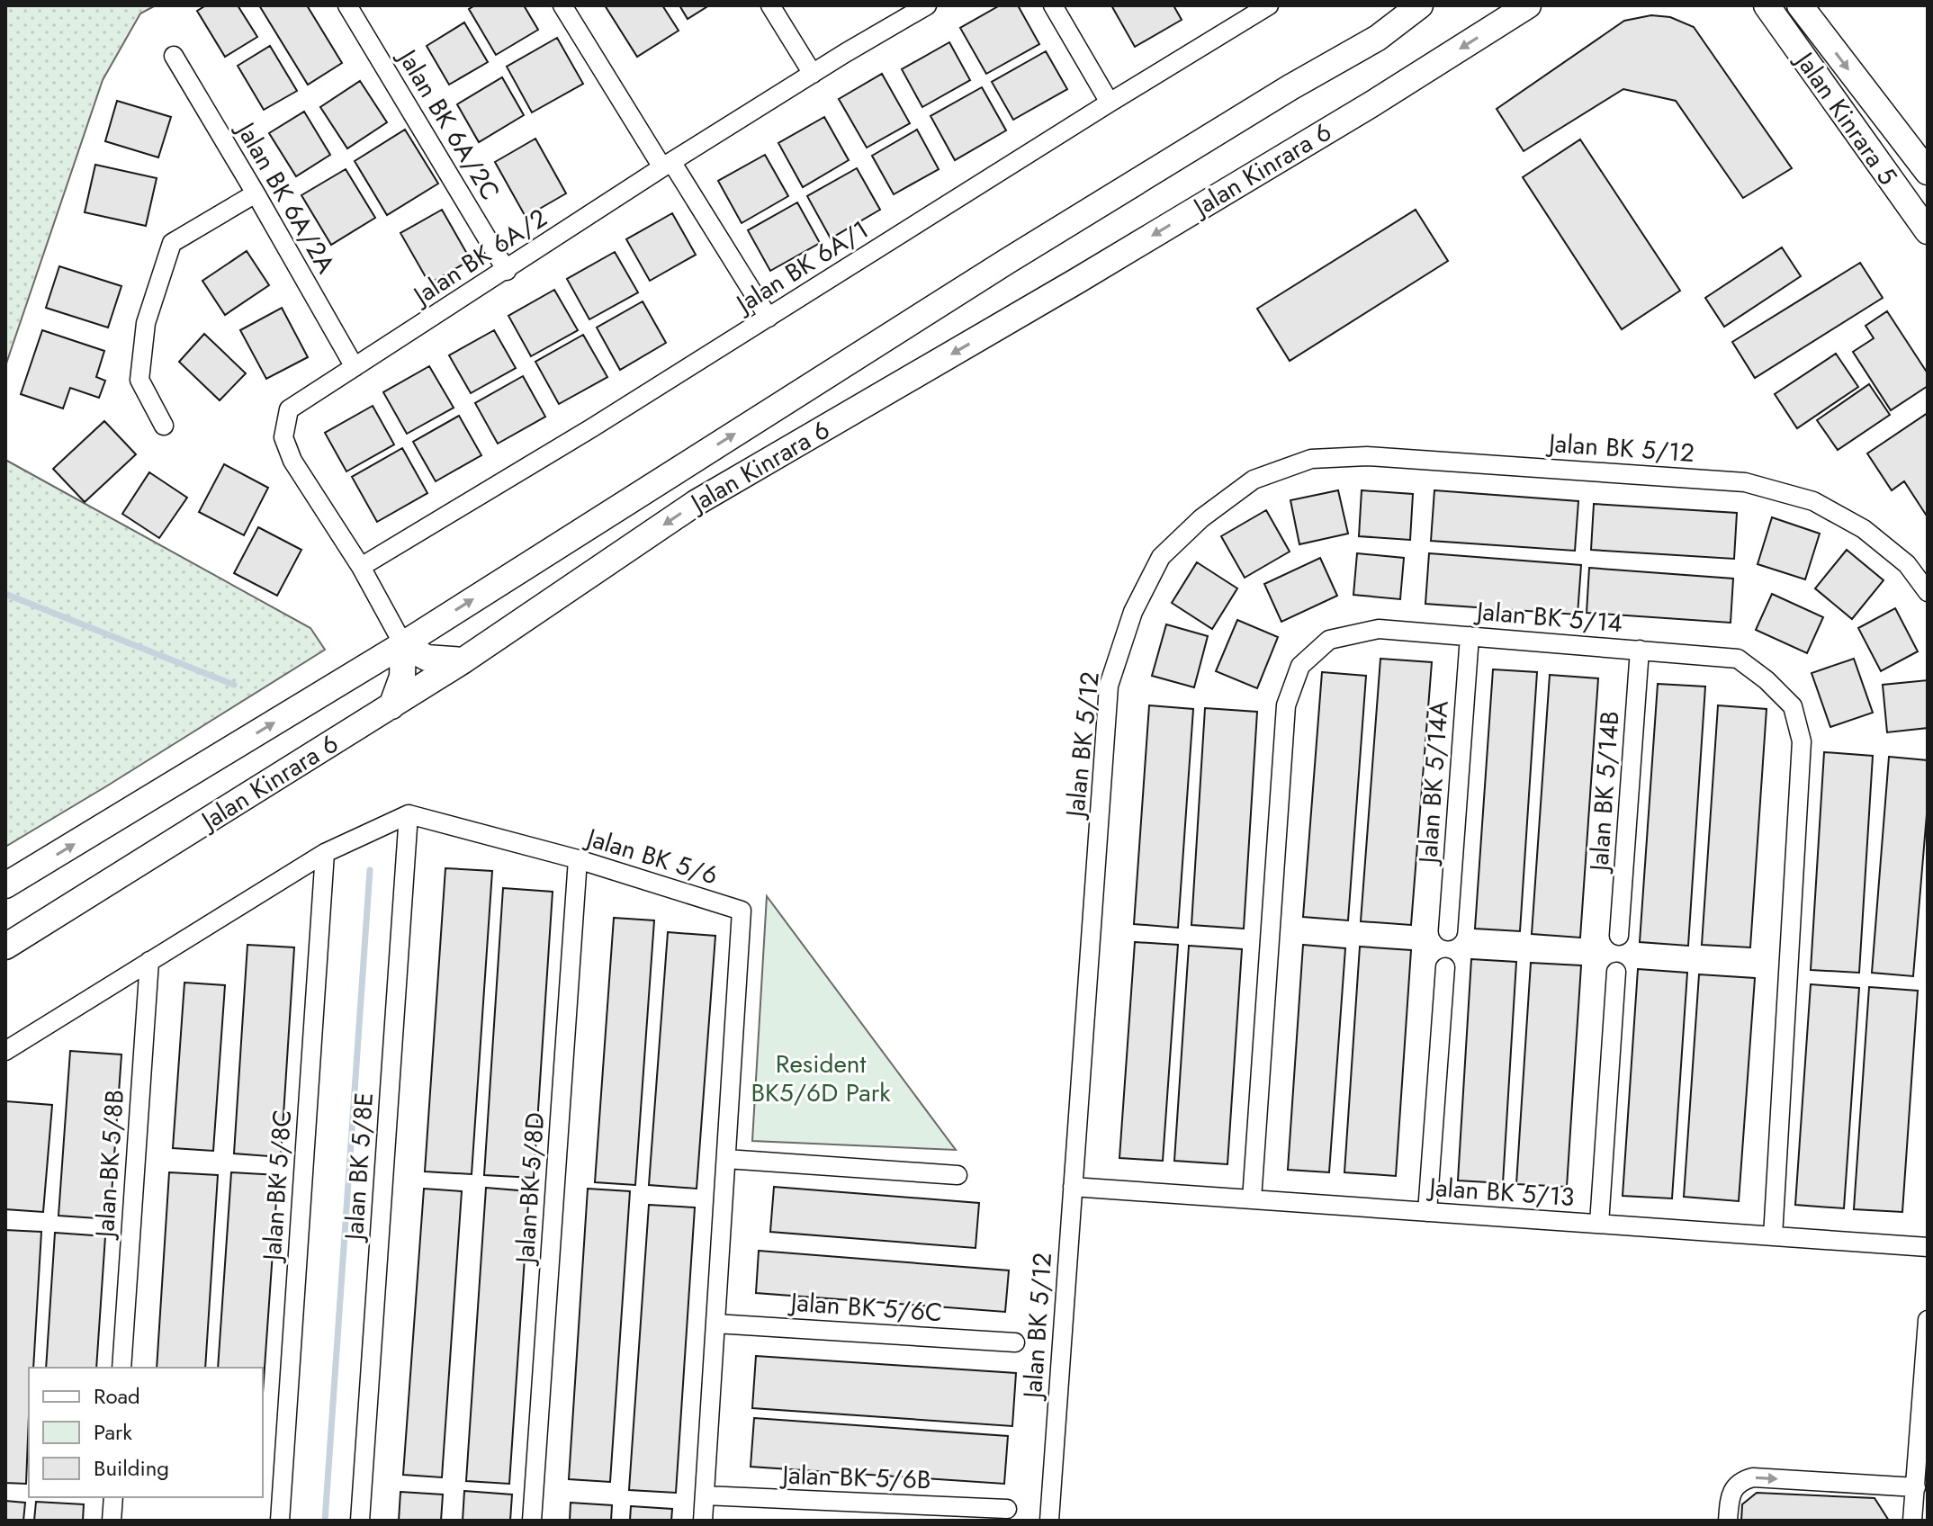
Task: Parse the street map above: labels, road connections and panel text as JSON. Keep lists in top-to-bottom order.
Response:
{
  "streets": {
    "main road": ["Jalan Kinrara 5", "Jalan Kinrara 6"],
    "street": [
      "Jalan BK 6A/2C",
      "Jalan BK 6A/2A",
      "Jalan BK 6A/2",
      "Jalan BK 6A/1",
      "Jalan BK 5/12",
      "Jalan BK 5/14",
      "Jalan BK 5/14A",
      "Jalan BK 5/14B",
      "Jalan BK 5/6",
      "Jalan BK 5/8B",
      "Jalan BK 5/8E",
      "Jalan BK 5/8C",
      "Jalan BK 5/8D",
      "Jalan BK 5/13",
      "Jalan BK 5/6C",
      "Jalan BK 5/6B"
    ]
  },
  "crossings": [
    ["Jalan BK 6A/2C", "Jalan BK 6A/2"],
    ["Jalan Kinrara 6", "Jalan BK 6A/2"],
    ["Jalan BK 6A/2A", "Jalan BK 6A/2"],
    ["Jalan BK 6A/2", "Jalan BK 6A/1"],
    ["Jalan BK 5/12", "Jalan BK 5/13"],
    ["Jalan BK 5/14", "Jalan BK 5/14A"],
    ["Jalan BK 5/14", "Jalan BK 5/14B"],
    ["Jalan BK 5/14", "Jalan BK 5/13"],
    ["Jalan BK 5/6", "Jalan BK 5/8E"],
    ["Jalan BK 5/6", "Jalan BK 5/8D"],
    ["Jalan BK 5/6", "Jalan BK 5/6C"],
    ["Jalan BK 5/6", "Jalan BK 5/6B"]
  ],
  "parks": ["Resident BK5/6D Park"],
  "legend": ["Road", "Park", "Building"]
}
